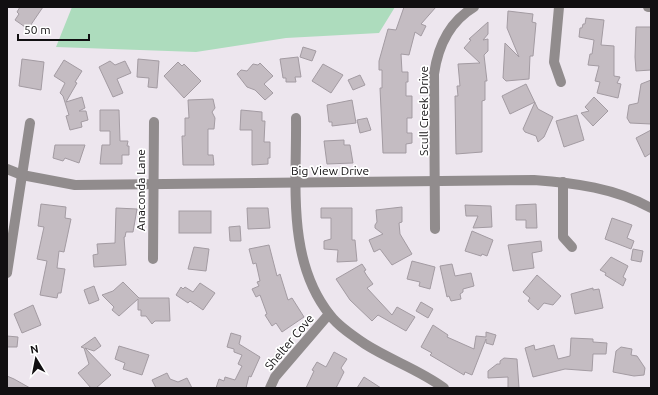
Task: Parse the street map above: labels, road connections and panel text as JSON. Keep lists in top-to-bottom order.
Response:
{
  "streets": {
    "street": [
      "Scull Creek Drive",
      "Big View Drive",
      "Anaconda Lane",
      "Shelter Cove"
    ]
  },
  "crossings": [
    ["Scull Creek Drive", "Big View Drive"],
    ["Big View Drive", "Anaconda Lane"]
  ],
  "scale_bar": "50 m",
  "north": "top"
}
